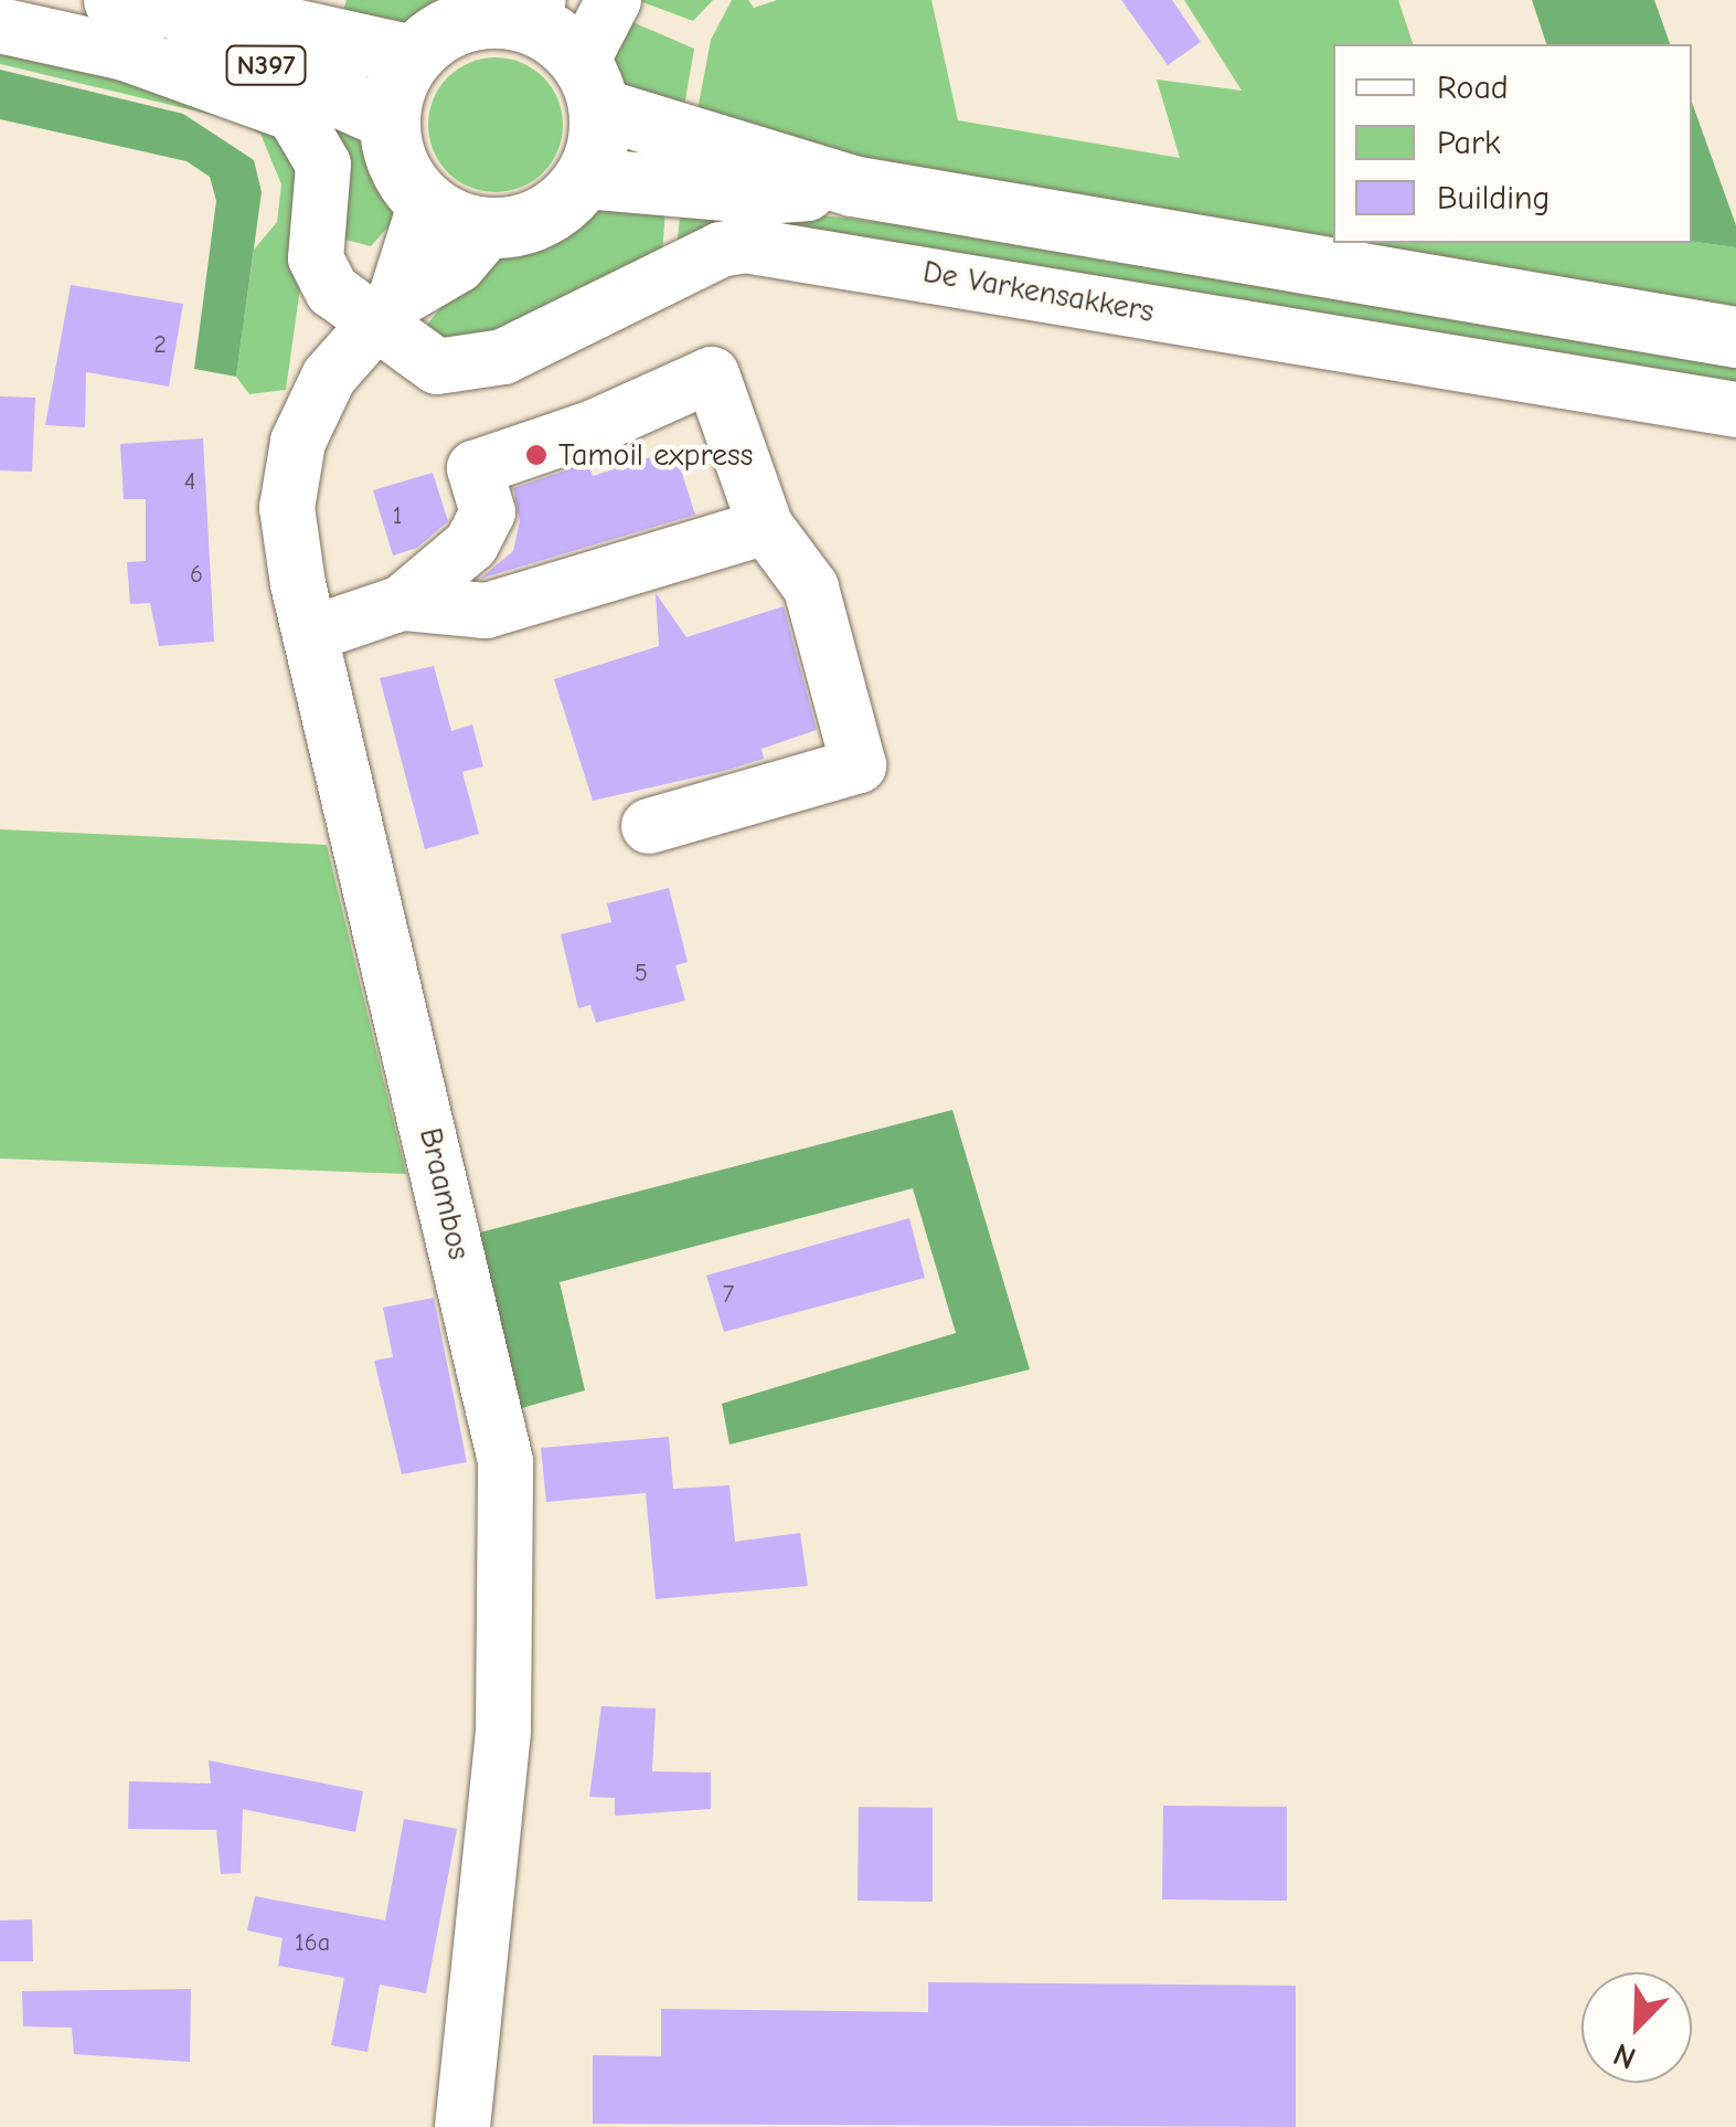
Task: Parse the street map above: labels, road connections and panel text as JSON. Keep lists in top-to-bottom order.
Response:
{
  "streets": {
    "main road": ["N397"],
    "street": ["De Varkensakkers", "Braambos"]
  },
  "crossings": [
    ["N397", "Braambos"],
    ["De Varkensakkers", "Braambos"]
  ],
  "places": ["Tamoil express"],
  "house_numbers": [
    "2",
    "4",
    "1",
    "6",
    "5",
    "7",
    "16a"
  ],
  "legend": ["Road", "Park", "Building"],
  "north": "bottom left"
}
